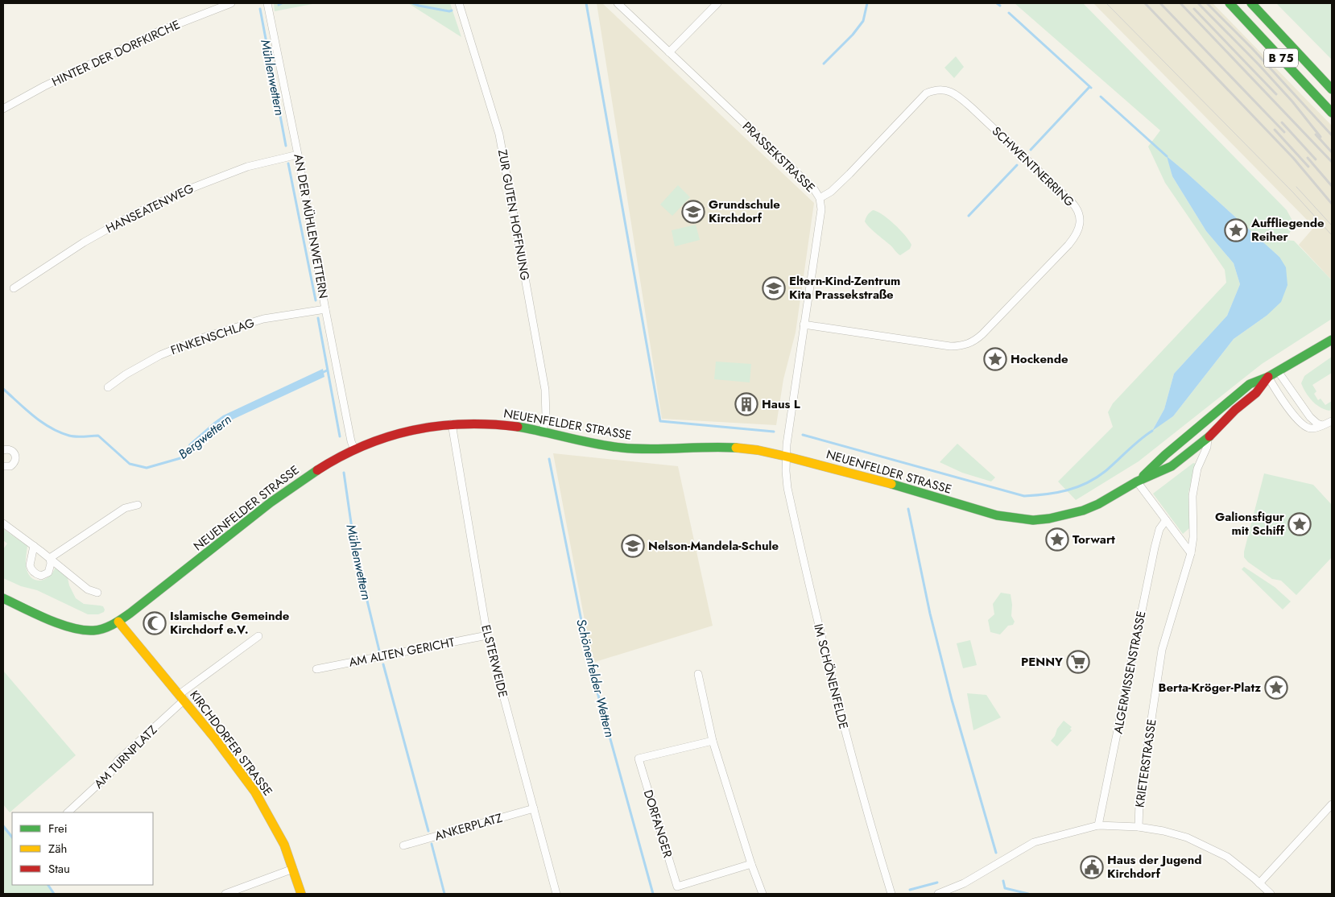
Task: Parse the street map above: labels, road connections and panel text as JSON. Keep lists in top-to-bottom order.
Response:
{
  "streets": {
    "main road": ["B 75", "NEUENFELDER STRASSE", "KIRCHDORFER STRASSE"],
    "street": [
      "HINTER DER DORFKIRCHE",
      "PRASSEKSTRASSE",
      "SCHWENTNERRING",
      "HANSEATENWEG",
      "ZUR GUTEN HOFFNUNG",
      "AN DER MÜHLENWETTERN",
      "FINKENSCHLAG",
      "AM ALTEN GERICHT",
      "ELSTERWEIDE",
      "ALGERMISSENSTRASSE",
      "IM SCHÖNENFELDE",
      "AM TURNPLATZ",
      "KRIETERSTRASSE",
      "DORFANGER",
      "ANKERPLATZ"
    ]
  },
  "crossings": [
    ["PRASSEKSTRASSE", "SCHWENTNERRING"],
    ["PRASSEKSTRASSE", "NEUENFELDER STRASSE"],
    ["PRASSEKSTRASSE", "IM SCHÖNENFELDE"],
    ["HANSEATENWEG", "AN DER MÜHLENWETTERN"],
    ["ZUR GUTEN HOFFNUNG", "NEUENFELDER STRASSE"],
    ["AN DER MÜHLENWETTERN", "FINKENSCHLAG"],
    ["AN DER MÜHLENWETTERN", "NEUENFELDER STRASSE"],
    ["NEUENFELDER STRASSE", "ELSTERWEIDE"],
    ["NEUENFELDER STRASSE", "IM SCHÖNENFELDE"],
    ["NEUENFELDER STRASSE", "KIRCHDORFER STRASSE"],
    ["NEUENFELDER STRASSE", "KRIETERSTRASSE"],
    ["AM ALTEN GERICHT", "ELSTERWEIDE"],
    ["ELSTERWEIDE", "ANKERPLATZ"],
    ["KIRCHDORFER STRASSE", "AM TURNPLATZ"]
  ],
  "water": ["Mühlenwettern", "Bergwettern", "Schönenfelder Wettern"],
  "places": {
    "school or university": ["Grundschule Kirchdorf", "Eltern-Kind-Zentrum Kita Prassekstraße", "Nelson-Mandela-Schule"],
    "place": [
      "Auffliegende Reiher",
      "Hockende",
      "Galionsfigur mit Schiff",
      "Torwart",
      "Berta-Kröger-Platz"
    ],
    "building": ["Haus L"],
    "mosque": ["Islamische Gemeinde Kirchdorf e.V."],
    "supermarket": ["PENNY"],
    "public building": ["Haus der Jugend Kirchdorf"]
  },
  "legend": ["Frei", "Zäh", "Stau"]
}
